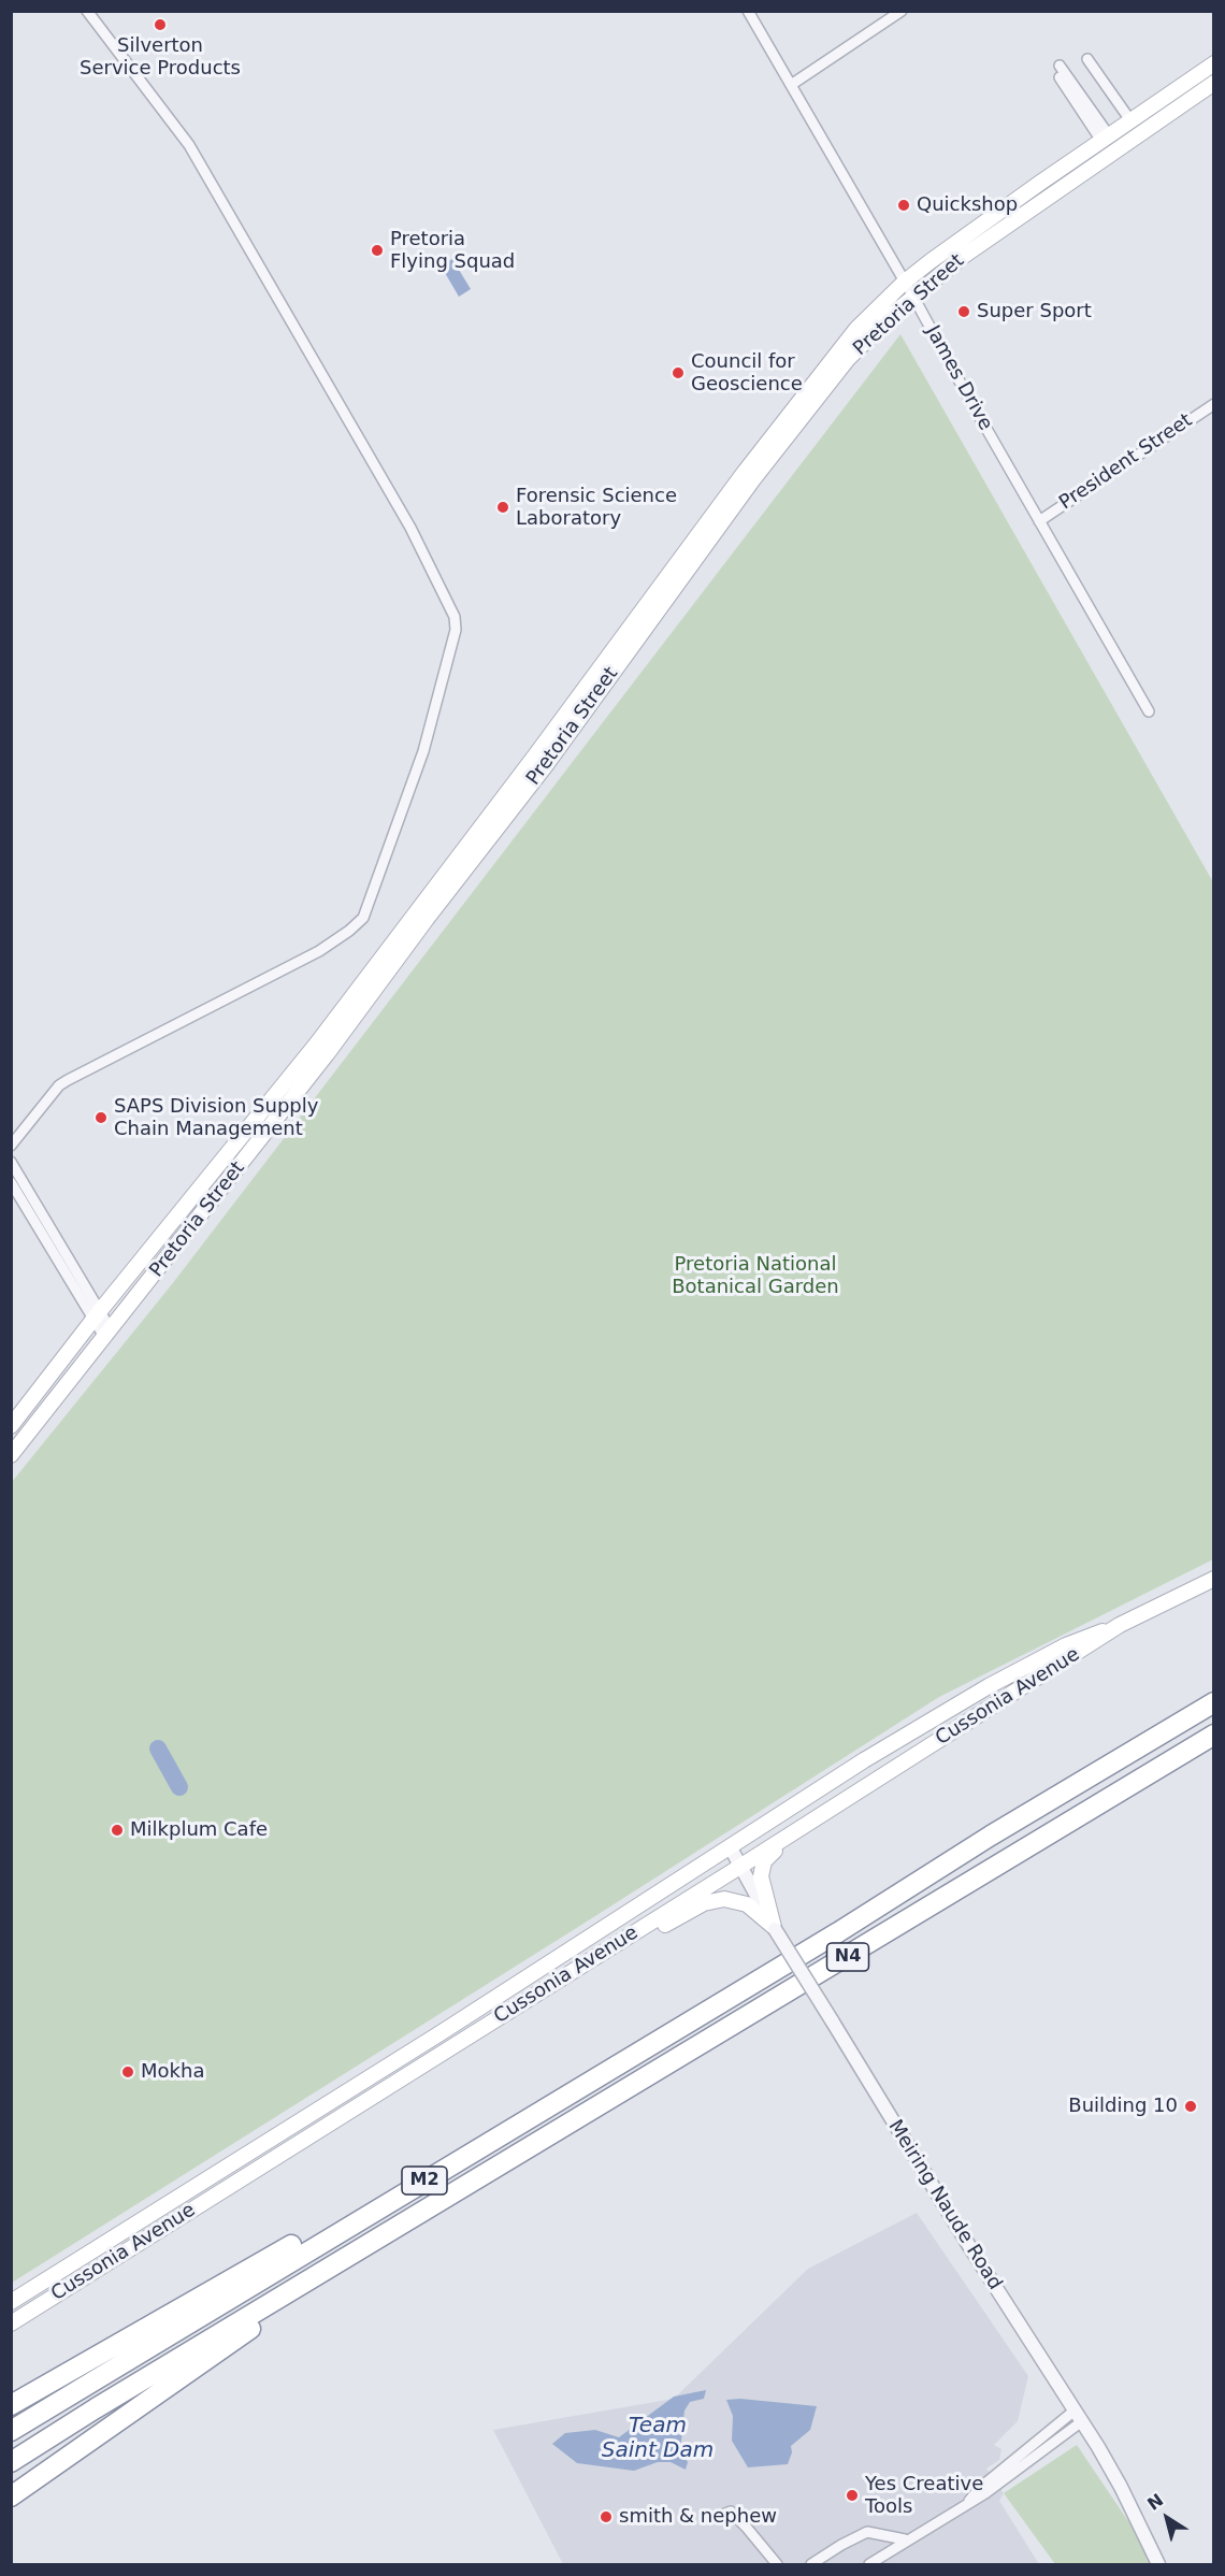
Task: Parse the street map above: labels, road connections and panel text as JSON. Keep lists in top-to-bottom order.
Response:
{
  "streets": {
    "highway": ["N4", "M2"],
    "main road": ["Pretoria Street", "Cussonia Avenue"],
    "street": ["James Drive", "President Street", "Meiring Naude Road"]
  },
  "crossings": [
    ["Pretoria Street", "James Drive"],
    ["James Drive", "President Street"],
    ["Cussonia Avenue", "Meiring Naude Road"],
    ["N4", "M2"]
  ],
  "water": ["Team Saint Dam"],
  "parks": ["Pretoria National Botanical Garden"],
  "places": [
    "Silverton Service Products",
    "Quickshop",
    "Pretoria Flying Squad",
    "Super Sport",
    "Council for Geoscience",
    "Forensic Science Laboratory",
    "SAPS Division Supply Chain Management",
    "Milkplum Cafe",
    "Mokha",
    "Building 10",
    "Yes Creative Tools",
    "smith & nephew"
  ],
  "north": "top left"
}
